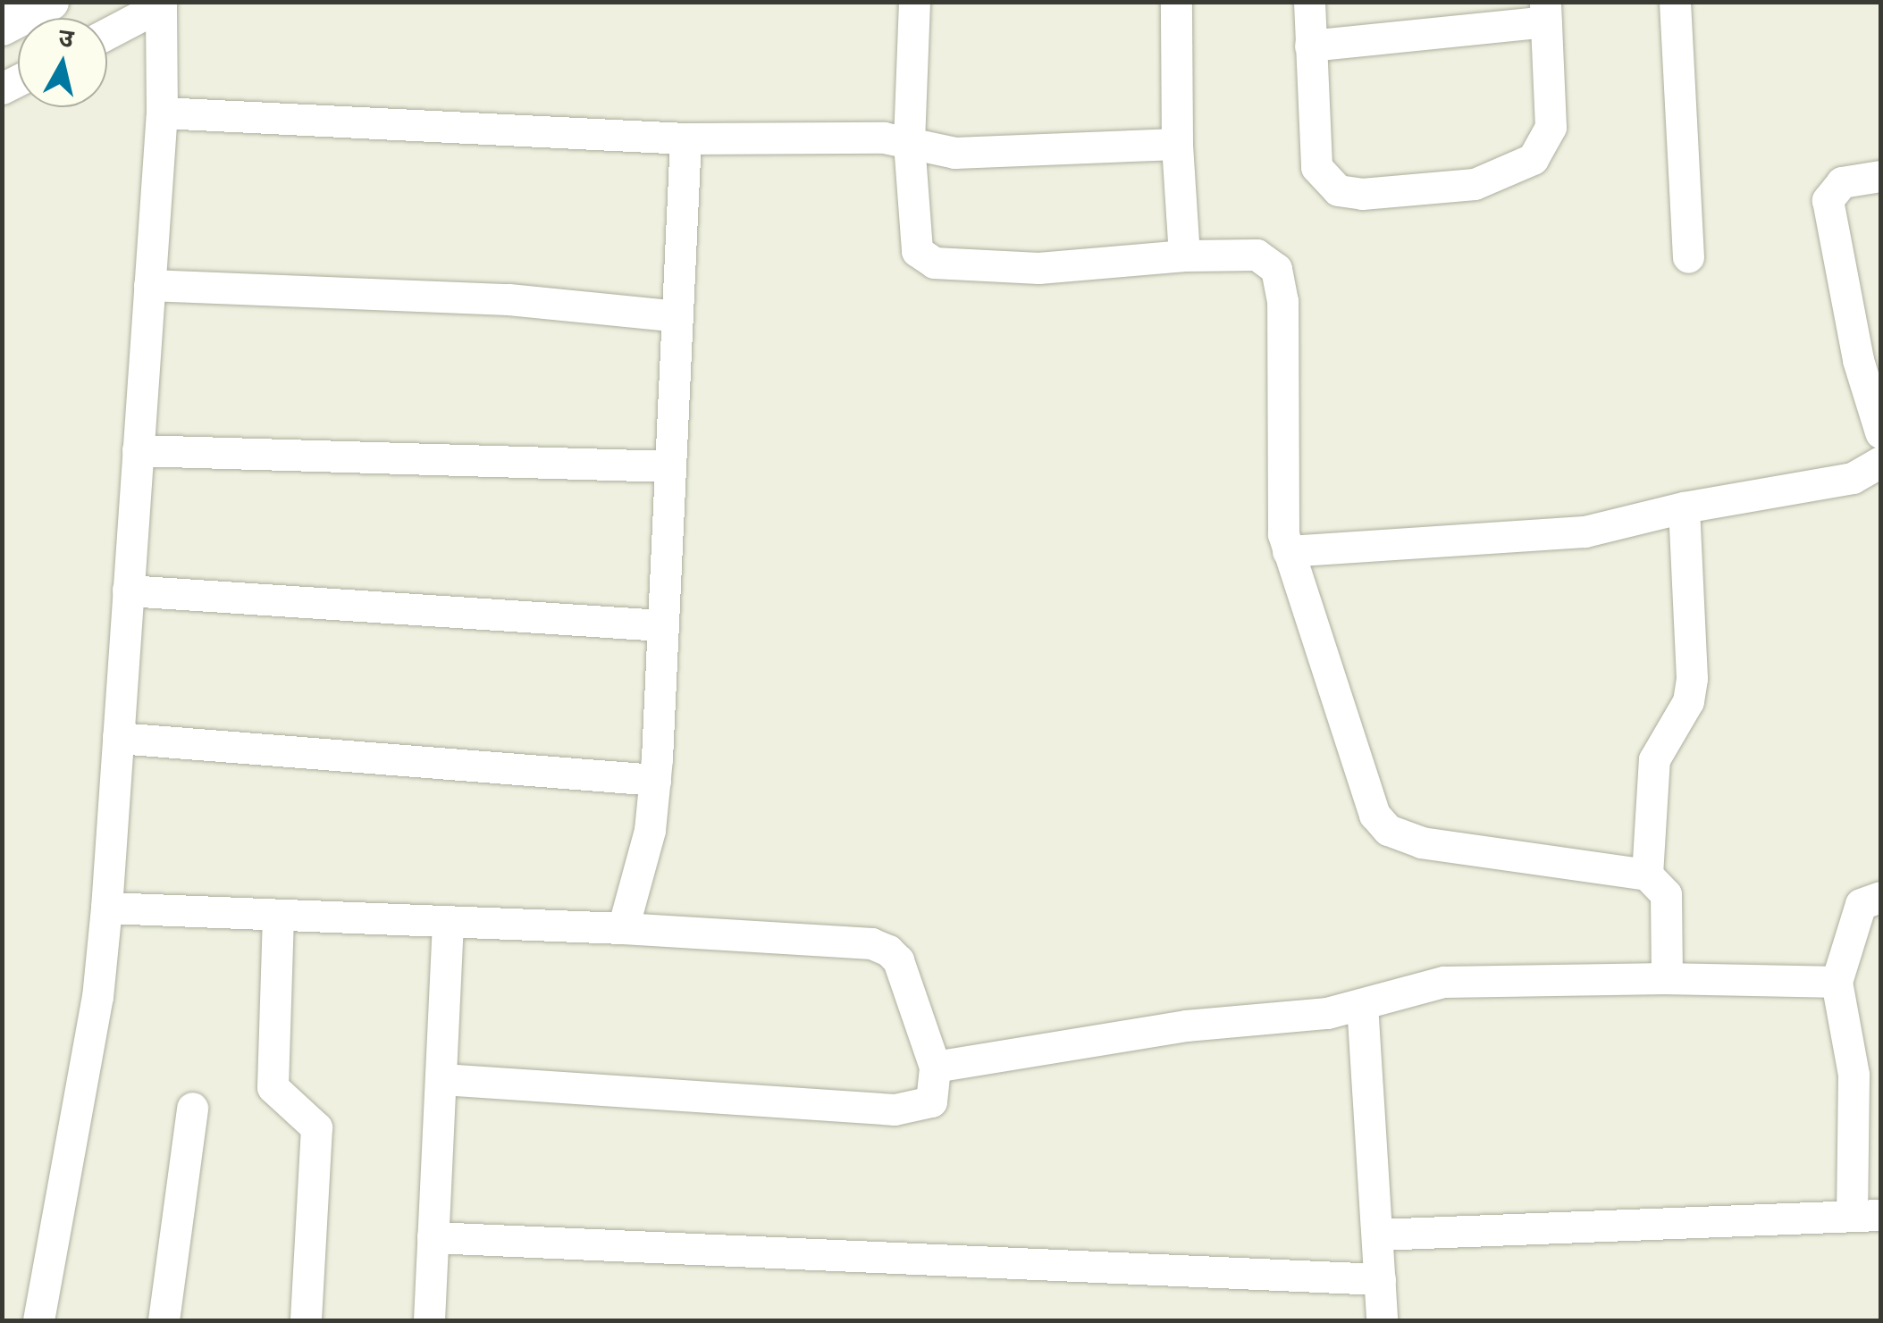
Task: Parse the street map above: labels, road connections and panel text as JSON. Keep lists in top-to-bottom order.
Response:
{
  "north": "top"
}
